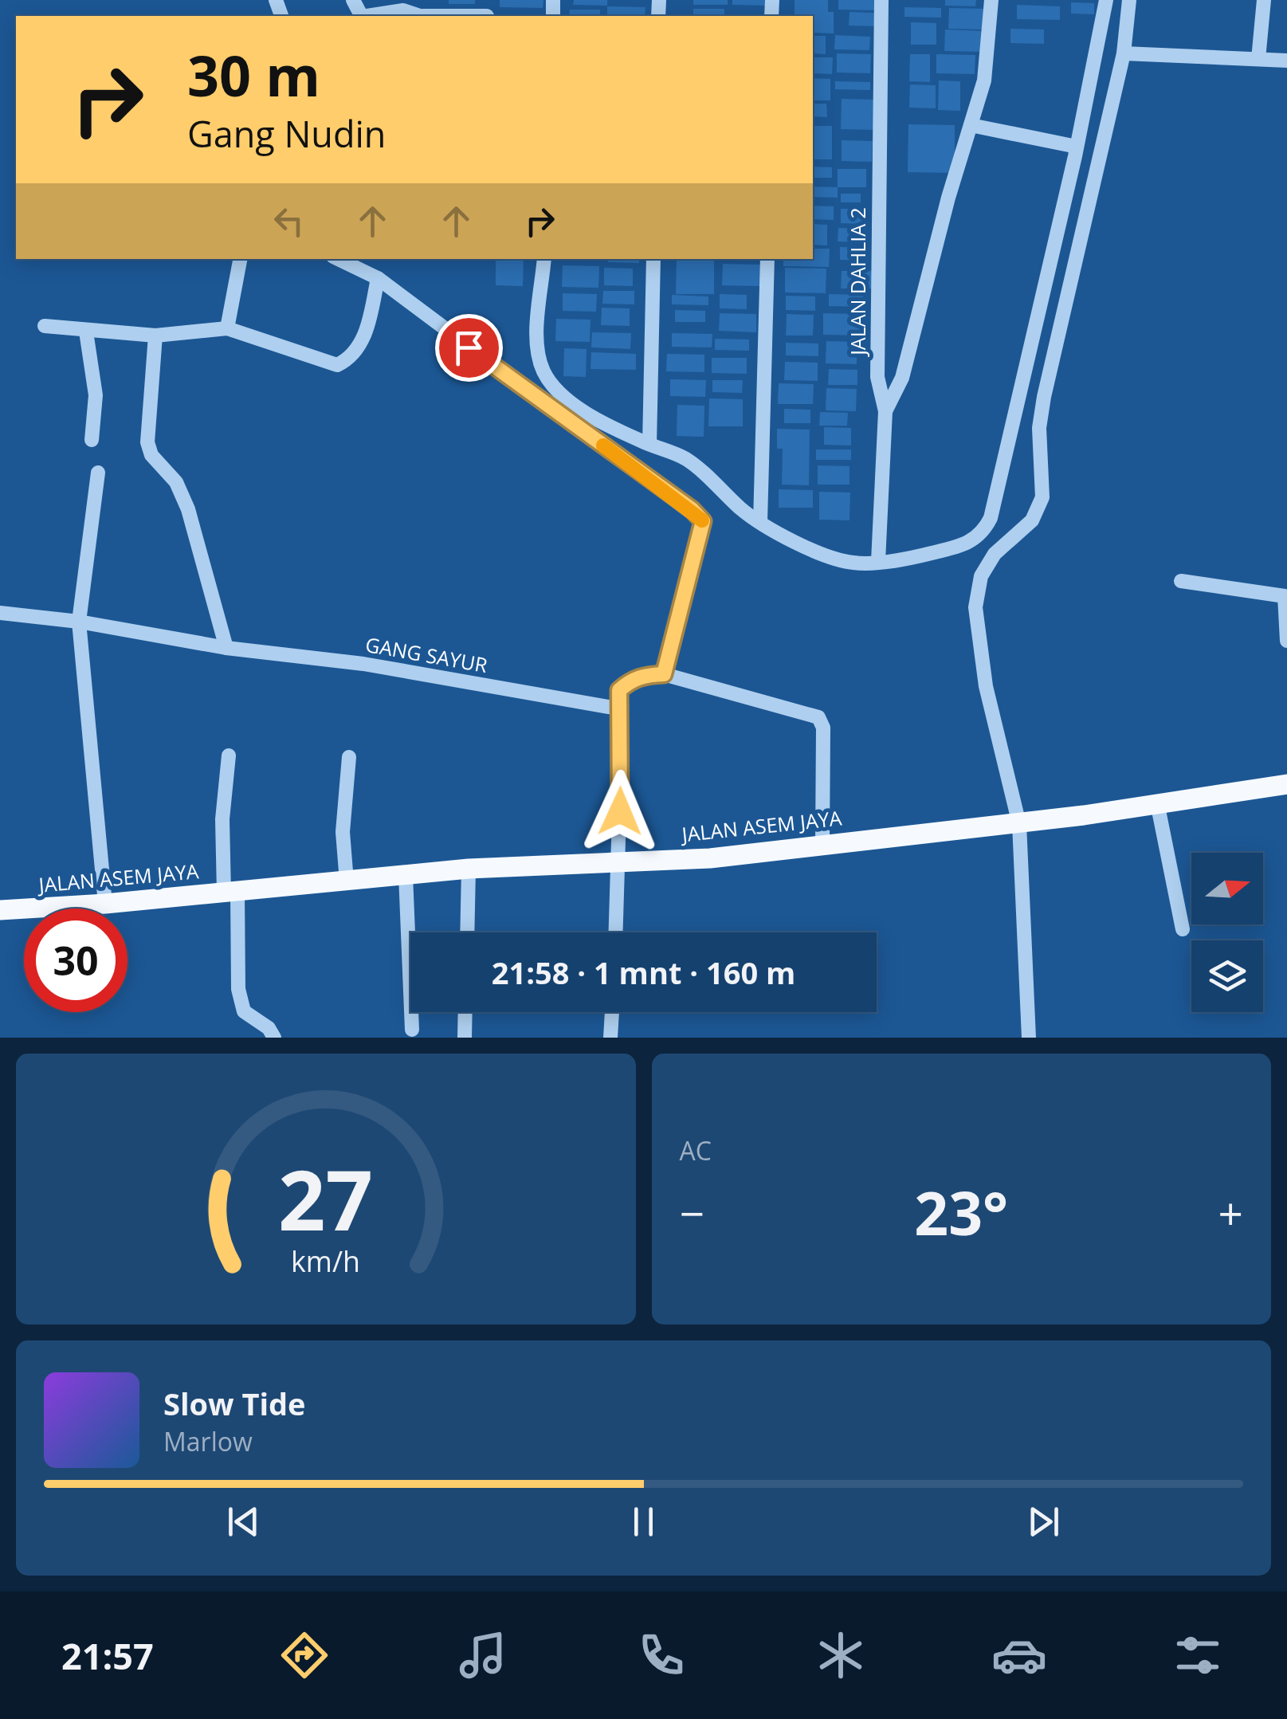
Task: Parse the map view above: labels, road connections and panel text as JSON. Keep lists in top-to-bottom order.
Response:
{
  "streets": {
    "main road": ["JALAN ASEM JAYA"],
    "street": ["JALAN DAHLIA 2", "GANG SAYUR"]
  },
  "north": "right",
  "page": {
    "turn": ["30 m", "Gang Nudin"],
    "limit": "30",
    "trip": "21:58 · 1 mnt · 160 m",
    "tile": "AC",
    "heat": ["−", "23°", "+"],
    "song": ["Slow Tide", "Marlow"],
    "tabs": "21:57",
    "gauge": ["27", "km/h"]
  }
}
